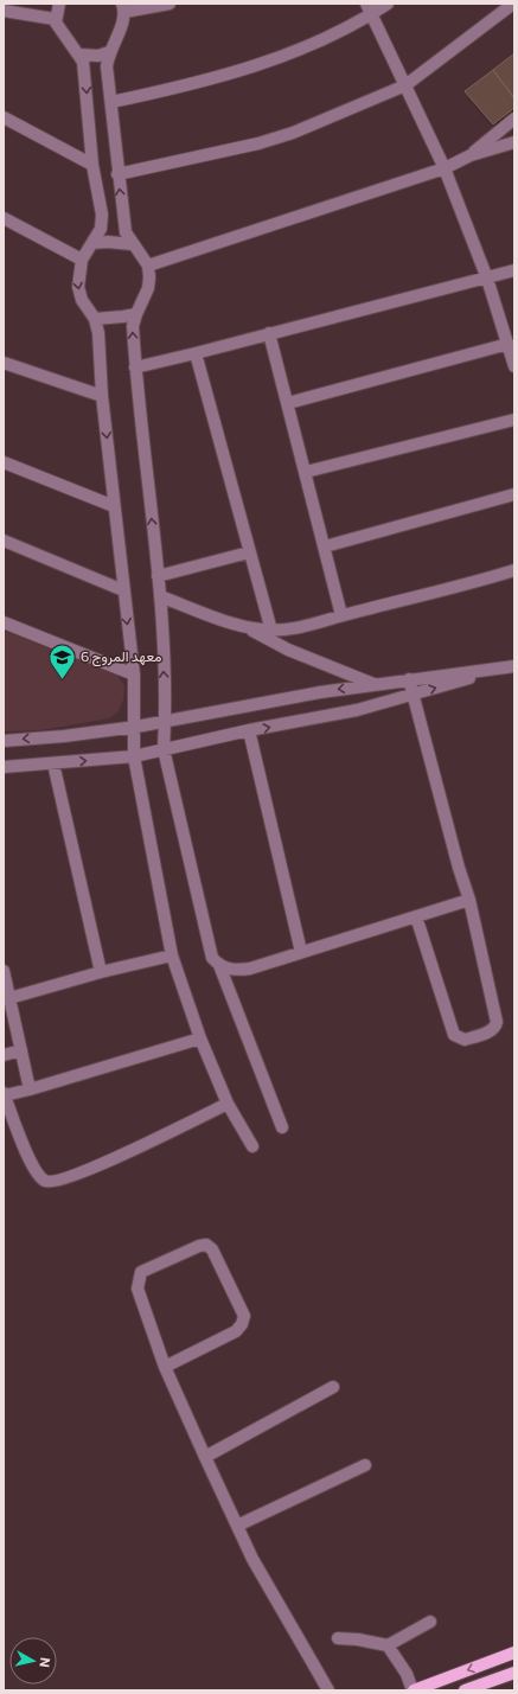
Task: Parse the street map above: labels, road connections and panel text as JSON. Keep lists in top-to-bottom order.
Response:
{
  "places": {
    "school or university": ["معهد المروج 6"]
  },
  "north": "right"
}
